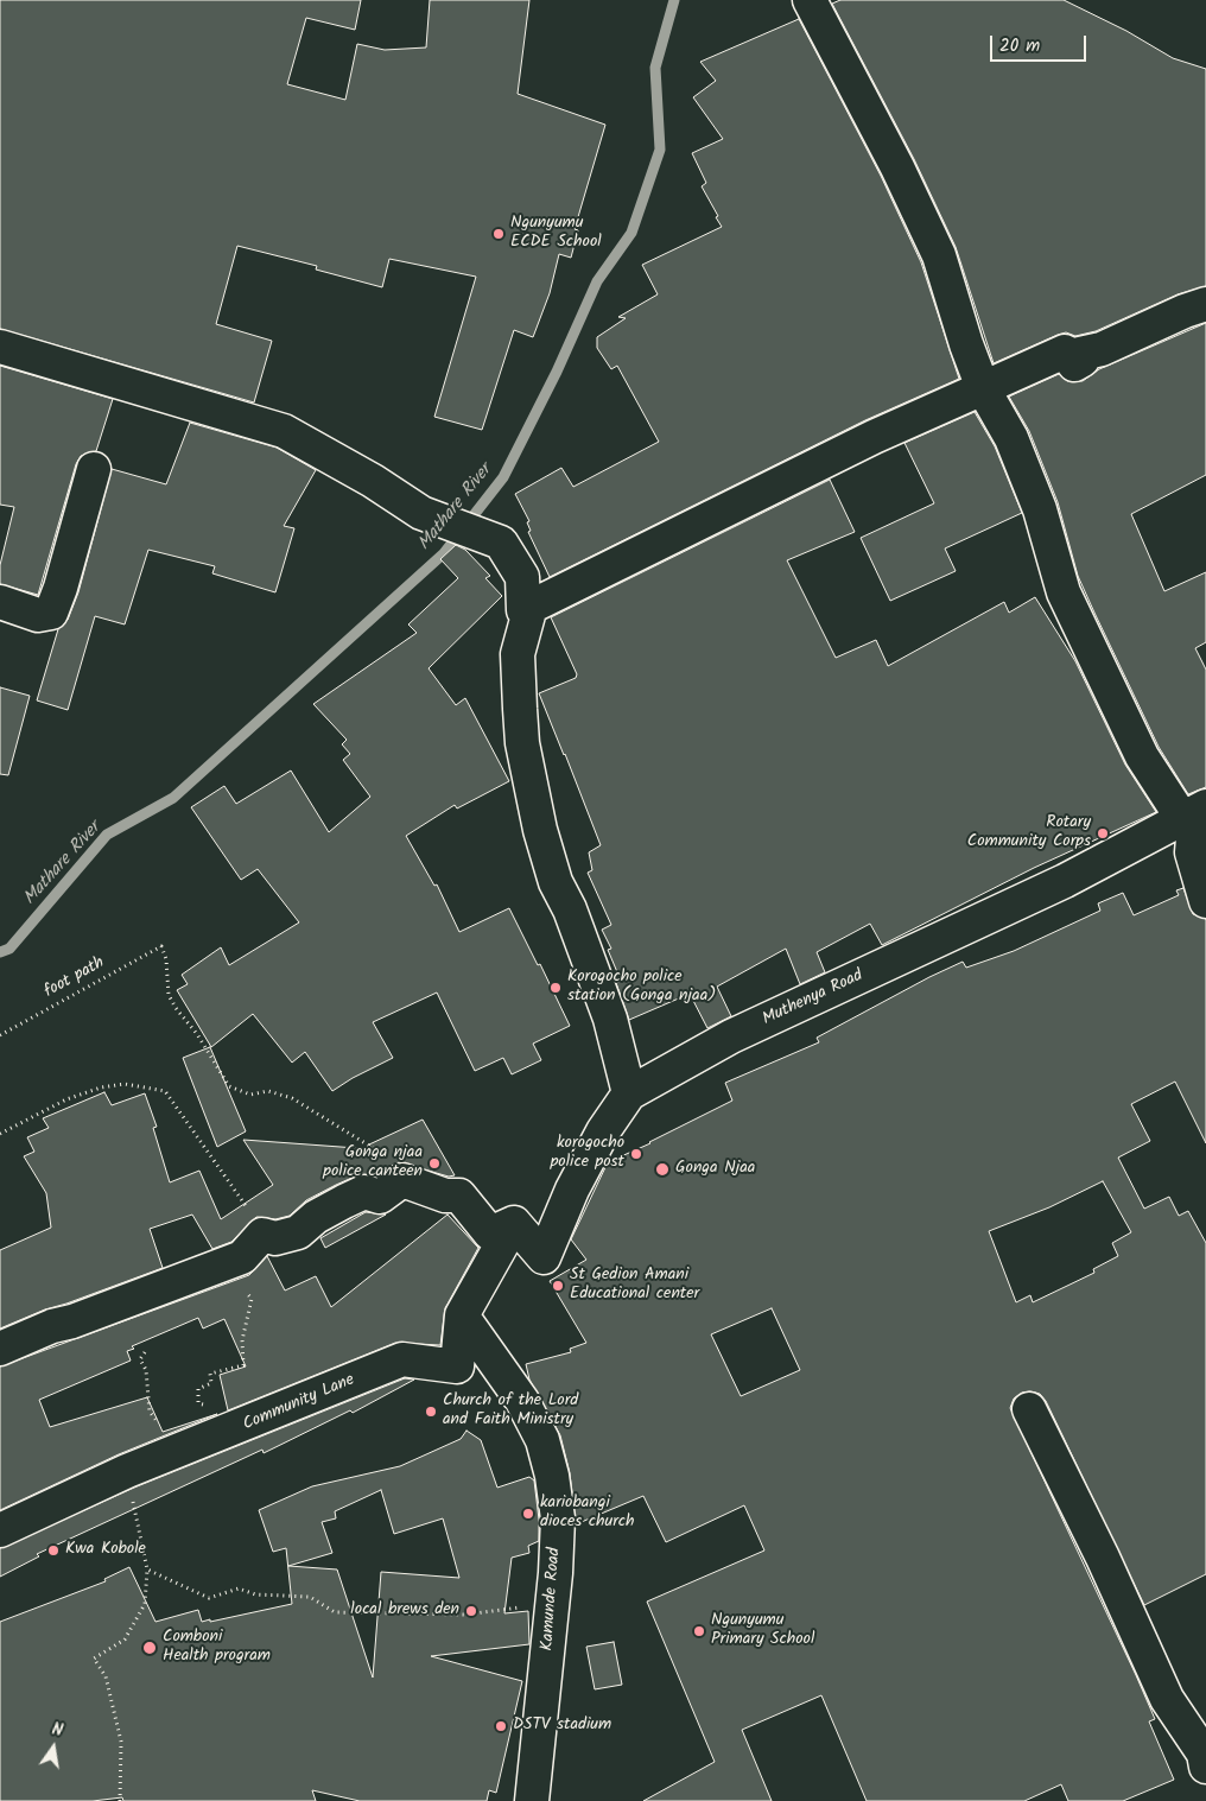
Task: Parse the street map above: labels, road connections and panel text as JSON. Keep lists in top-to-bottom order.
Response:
{
  "streets": {
    "street": ["Muthenya Road", "Community Lane", "Kamunde Road"],
    "path": ["foot path"]
  },
  "crossings": [
    ["Muthenya Road", "Community Lane"],
    ["Community Lane", "Kamunde Road"]
  ],
  "water": ["Mathare River"],
  "places": [
    "Ngunyumu ECDE School",
    "Rotary Community Corps",
    "Korogocho police station (Gonga njaa)",
    "korogocho police post",
    "Gonga njaa police canteen",
    "Gonga Njaa",
    "St Gedion Amani Educational center",
    "Church of the Lord and Faith Ministry",
    "kariobangi dioces church",
    "Kwa Kobole",
    "local brews den",
    "Ngunyumu Primary School",
    "Comboni Health program",
    "DSTV stadium"
  ],
  "scale_bar": "20 m",
  "north": "top"
}
